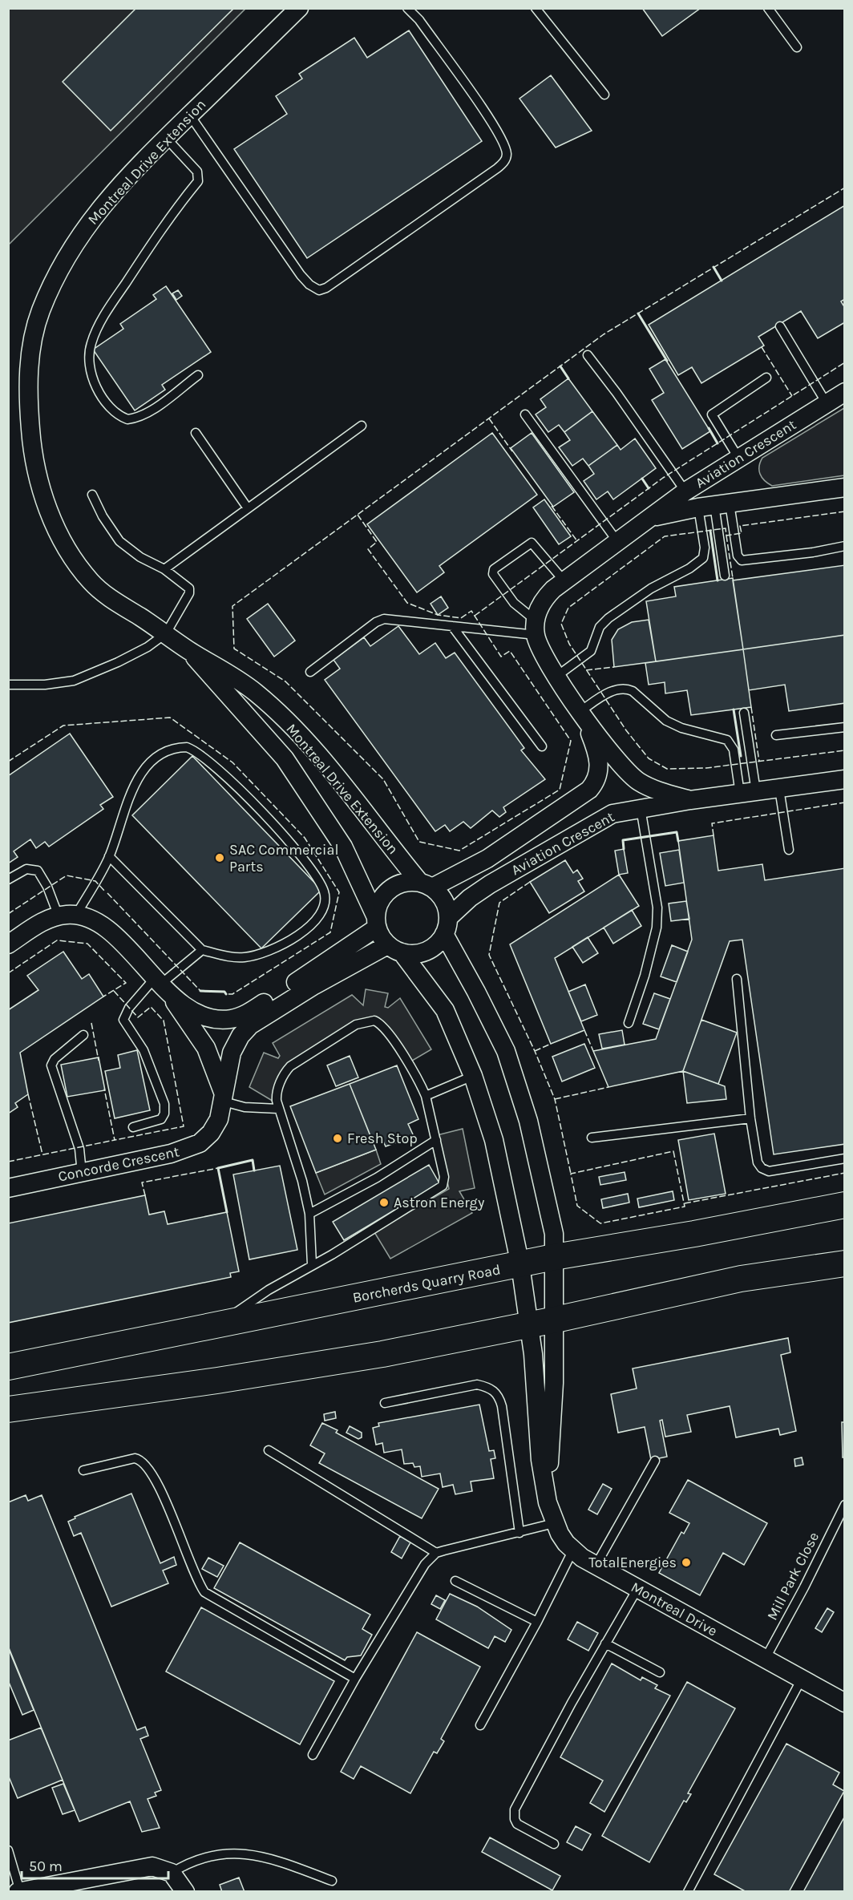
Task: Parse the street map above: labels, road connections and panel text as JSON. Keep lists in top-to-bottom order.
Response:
{
  "streets": {
    "main road": ["Borcherds Quarry Road"],
    "street": [
      "Montreal Drive Extension",
      "Aviation Crescent",
      "Concorde Crescent",
      "Montreal Drive"
    ],
    "lane": ["Mill Park Close"]
  },
  "crossings": [
    ["Montreal Drive Extension", "Aviation Crescent"],
    ["Montreal Drive Extension", "Concorde Crescent"],
    ["Aviation Crescent", "Concorde Crescent"],
    ["Borcherds Quarry Road", "Montreal Drive"],
    ["Mill Park Close", "Montreal Drive"]
  ],
  "places": [
    "SAC Commercial Parts",
    "Fresh Stop",
    "Astron Energy",
    "TotalEnergies"
  ],
  "scale_bar": "50 m"
}
